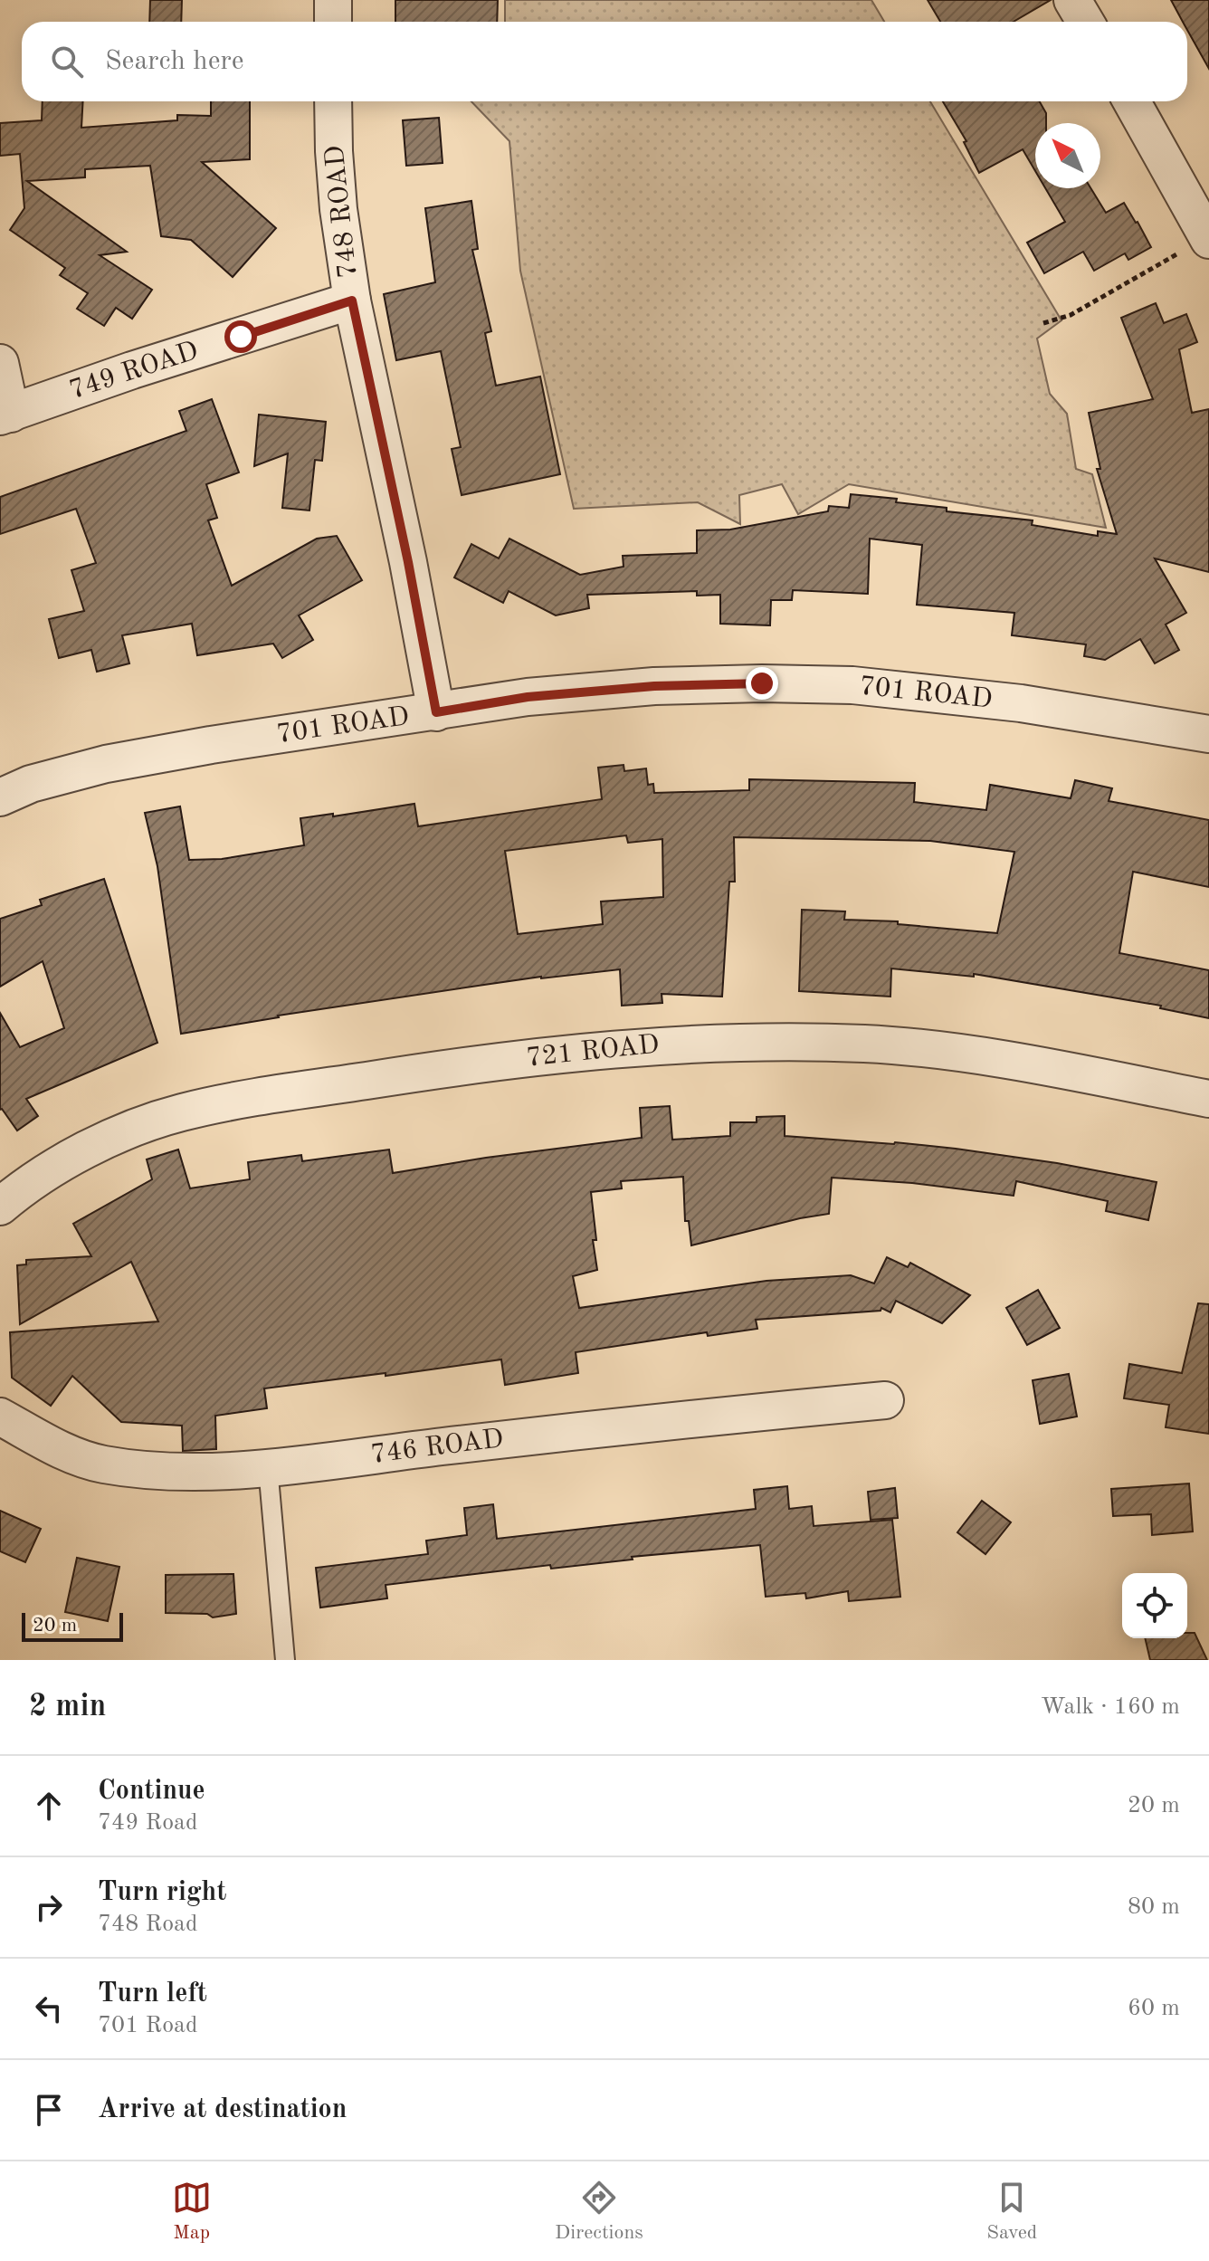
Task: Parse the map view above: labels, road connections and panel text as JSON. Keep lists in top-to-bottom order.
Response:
{
  "streets": {
    "street": [
      "748 ROAD",
      "749 ROAD",
      "701 ROAD",
      "721 ROAD",
      "746 ROAD"
    ]
  },
  "crossings": [
    ["748 ROAD", "749 ROAD"],
    ["748 ROAD", "701 ROAD"]
  ],
  "scale_bar": "20 m",
  "north": "top left",
  "page": {
    "search": "Search here",
    "scale": "20 m",
    "heading": ["2 min", "Walk · 160 m"],
    "list": [
      ["Continue", "749 Road", "20 m"],
      ["Turn right", "748 Road", "80 m"],
      ["Turn left", "701 Road", "60 m"],
      "Arrive at destination"
    ],
    "nav": ["Map", "Directions", "Saved"]
  }
}
